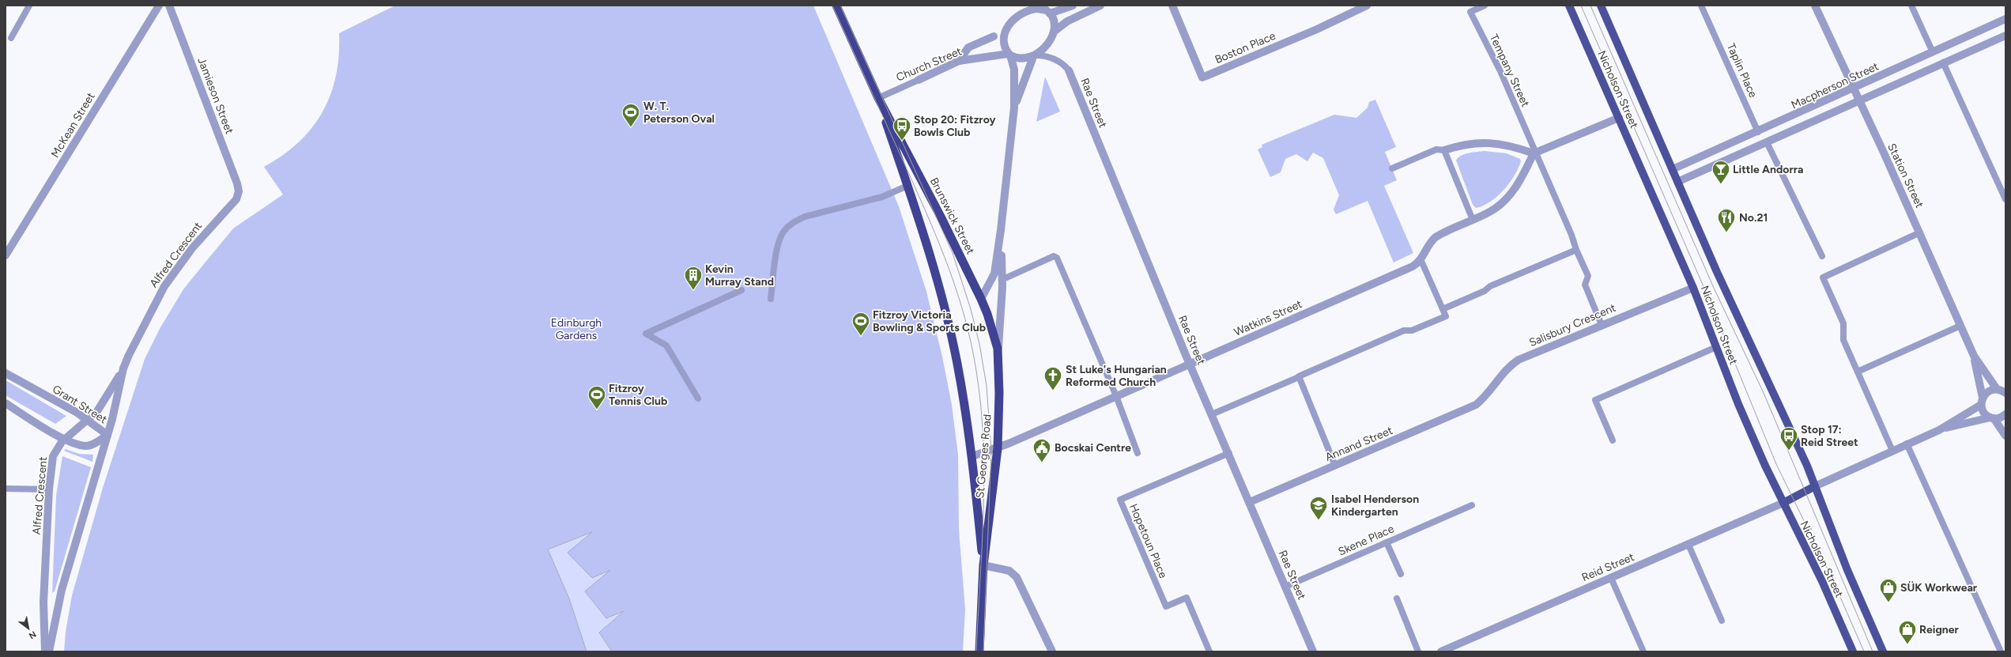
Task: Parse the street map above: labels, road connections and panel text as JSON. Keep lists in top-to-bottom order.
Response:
{
  "streets": {
    "highway": ["Brunswick Street", "St Georges Road"],
    "main road": ["Nicholson Street"],
    "street": [
      "Boston Place",
      "Church Street",
      "Taplin Place",
      "Macpherson Street",
      "Jamieson Street",
      "Rae Street",
      "McKean Street",
      "Station Street",
      "Alfred Crescent",
      "Watkins Street",
      "Salisbury Crescent",
      "Grant Street",
      "Annand Street",
      "Reid Street"
    ],
    "lane": ["Tempany Street", "Skene Place", "Hopetoun Place"]
  },
  "crossings": [
    ["Church Street", "Rae Street"],
    ["Church Street", "Brunswick Street"],
    ["Taplin Place", "Macpherson Street"],
    ["Macpherson Street", "Nicholson Street"],
    ["Macpherson Street", "Station Street"],
    ["Nicholson Street", "Salisbury Crescent"],
    ["Nicholson Street", "Reid Street"],
    ["Jamieson Street", "Alfred Crescent"],
    ["Rae Street", "Watkins Street"],
    ["Rae Street", "Annand Street"],
    ["Rae Street", "Skene Place"],
    ["Rae Street", "Hopetoun Place"],
    ["Brunswick Street", "St Georges Road"],
    ["Alfred Crescent", "Grant Street"],
    ["Watkins Street", "St Georges Road"],
    ["Salisbury Crescent", "Annand Street"]
  ],
  "parks": ["Edinburgh Gardens"],
  "places": {
    "sports": ["W. T. Peterson Oval", "Fitzroy Victoria Bowling & Sports Club", "Fitzroy Tennis Club"],
    "bus stop": ["Stop 20: Fitzroy Bowls Club", "Stop 17: Reid Street"],
    "bar": ["Little Andorra"],
    "restaurant": ["No.21"],
    "building": ["Kevin Murray Stand"],
    "church": ["St Luke's Hungarian Reformed Church"],
    "public building": ["Bocskai Centre"],
    "school or university": ["Isabel Henderson Kindergarten"],
    "shop": ["SÜK Workwear", "Reigner"]
  },
  "north": "bottom right"
}
